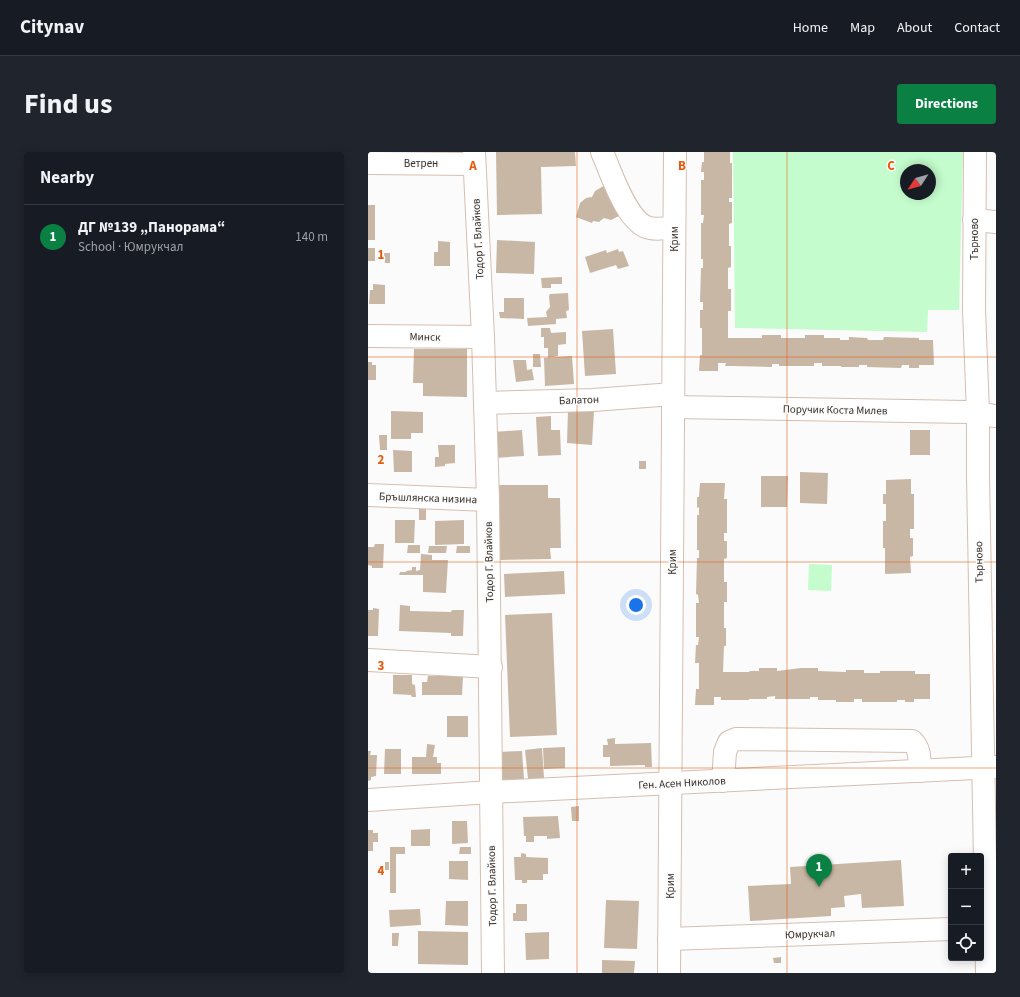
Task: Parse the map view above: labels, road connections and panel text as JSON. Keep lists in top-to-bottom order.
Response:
{
  "streets": {
    "street": [
      "Ветрен",
      "Тодор Г. Влайков",
      "Крим",
      "Търново",
      "Минск",
      "Балатон",
      "Поручик Коста Милев",
      "Бръшлянска низина",
      "Ген. Асен Николов",
      "Юмрукчал"
    ]
  },
  "crossings": [
    ["Ветрен", "Тодор Г. Влайков"],
    ["Тодор Г. Влайков", "Минск"],
    ["Тодор Г. Влайков", "Балатон"],
    ["Тодор Г. Влайков", "Бръшлянска низина"],
    ["Тодор Г. Влайков", "Ген. Асен Николов"],
    ["Крим", "Балатон"],
    ["Крим", "Поручик Коста Милев"],
    ["Крим", "Ген. Асен Николов"],
    ["Крим", "Юмрукчал"],
    ["Търново", "Поручик Коста Милев"],
    ["Търново", "Ген. Асен Николов"],
    ["Балатон", "Поручик Коста Милев"]
  ],
  "north": "bottom left",
  "page": {
    "header": "Citynav",
    "nav": [
      "Home",
      "Map",
      "About",
      "Contact"
    ],
    "title": "Find us",
    "buttons": "Directions",
    "heading": "Nearby",
    "list": [
      {
        "mark": "1",
        "name": "ДГ №139 „Панорама“",
        "note": "School · Юмрукчал",
        "value": "140 m"
      }
    ],
    "map_buttons": ["+", "−"],
    "pins": "1"
  },
  "grid": {
    "columns": ["A", "B", "C"],
    "rows": [
      "1",
      "2",
      "3",
      "4"
    ]
  }
}
